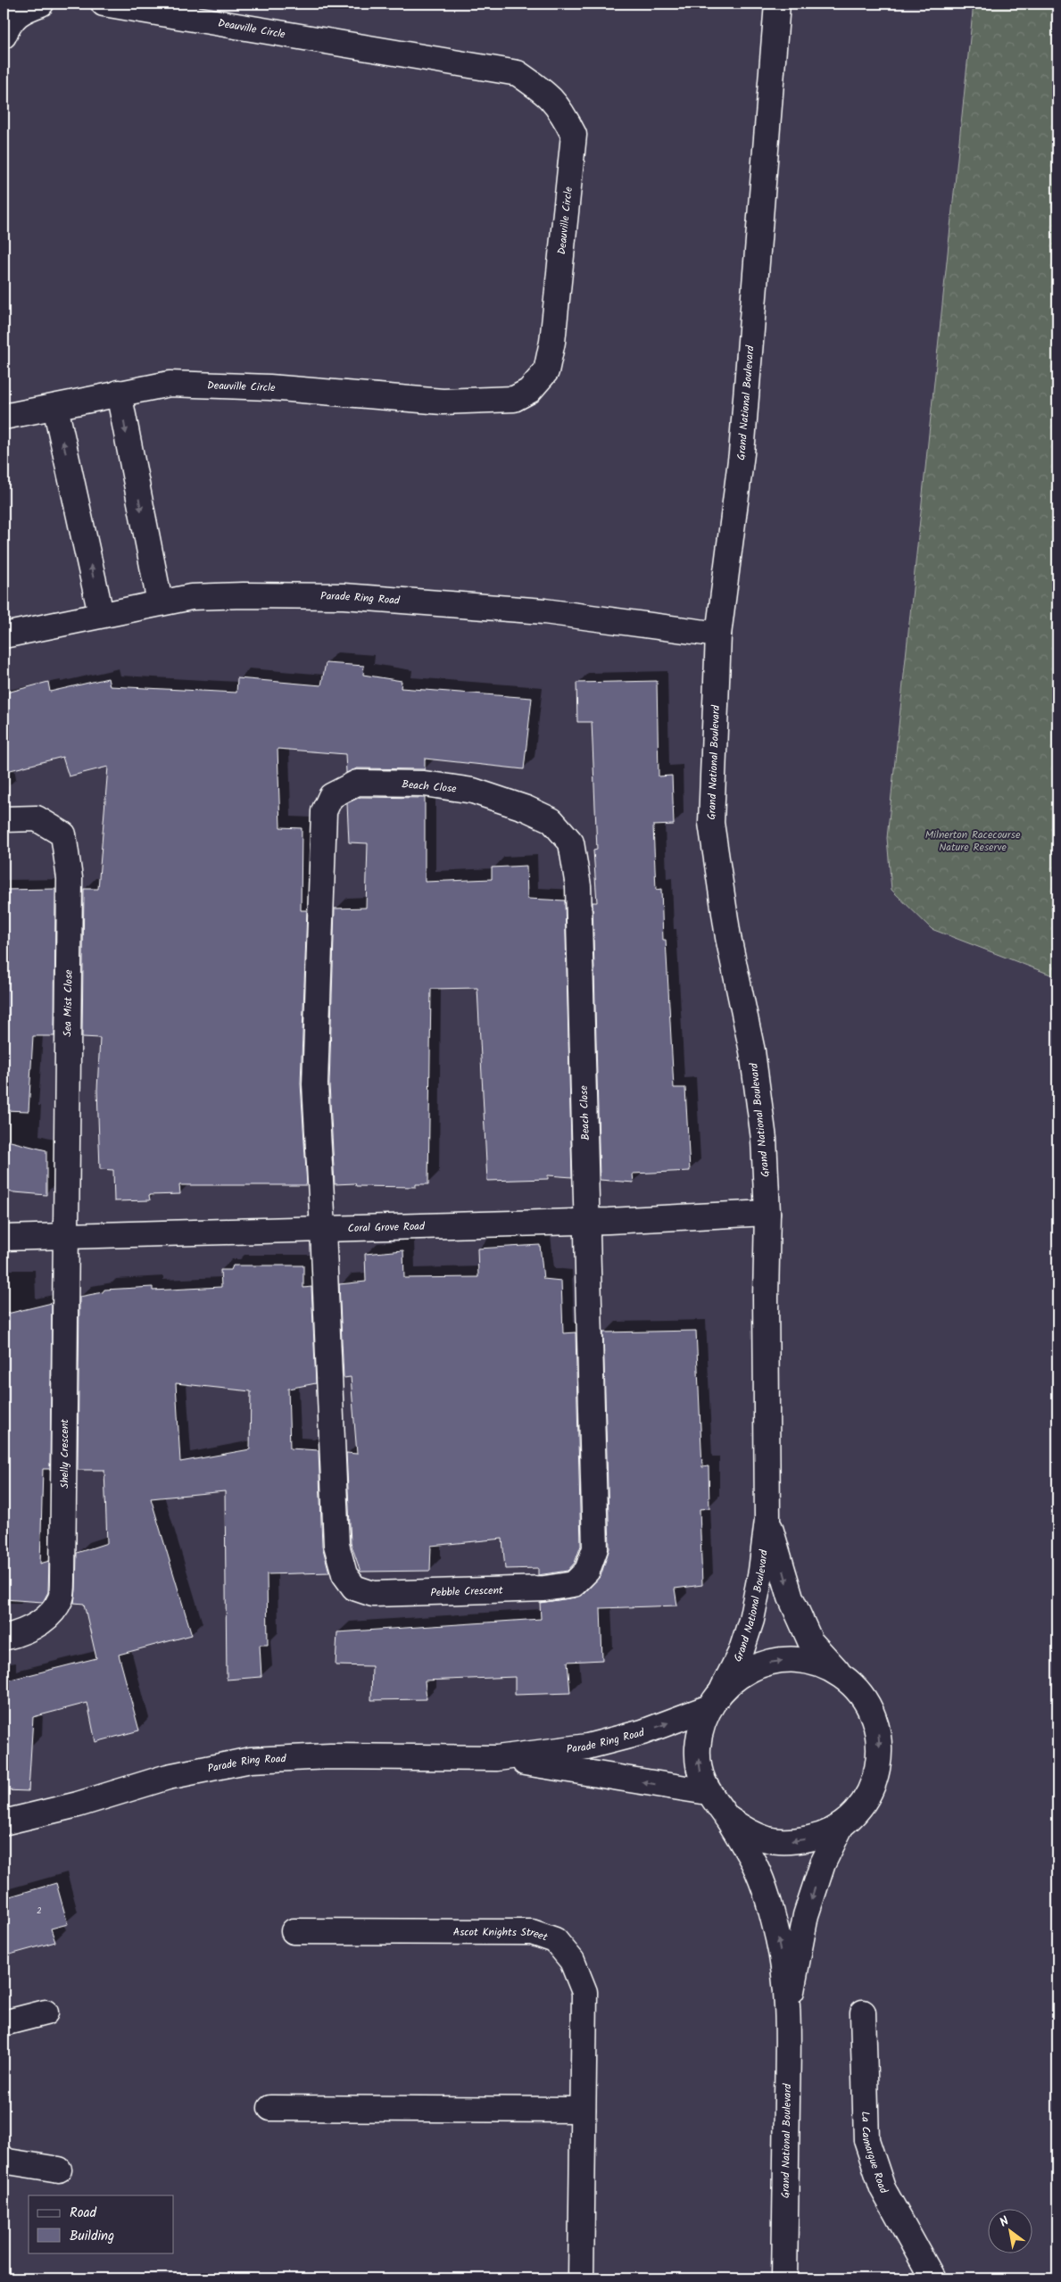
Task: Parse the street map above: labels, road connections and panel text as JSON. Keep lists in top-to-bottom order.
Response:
{
  "streets": {
    "street": [
      "Deauville Circle",
      "Grand National Boulevard",
      "Parade Ring Road",
      "Beach Close",
      "Sea Mist Close",
      "Coral Grove Road",
      "Shelly Crescent",
      "Pebble Crescent",
      "Ascot Knights Street",
      "La Camargue Road"
    ]
  },
  "crossings": [
    ["Grand National Boulevard", "Parade Ring Road"],
    ["Grand National Boulevard", "Coral Grove Road"],
    ["Beach Close", "Coral Grove Road"],
    ["Beach Close", "Pebble Crescent"],
    ["Sea Mist Close", "Coral Grove Road"],
    ["Sea Mist Close", "Shelly Crescent"],
    ["Coral Grove Road", "Shelly Crescent"],
    ["Coral Grove Road", "Pebble Crescent"]
  ],
  "parks": ["Milnerton Racecourse Nature Reserve"],
  "house_numbers": ["2"],
  "legend": ["Road", "Building"],
  "north": "top left"
}
